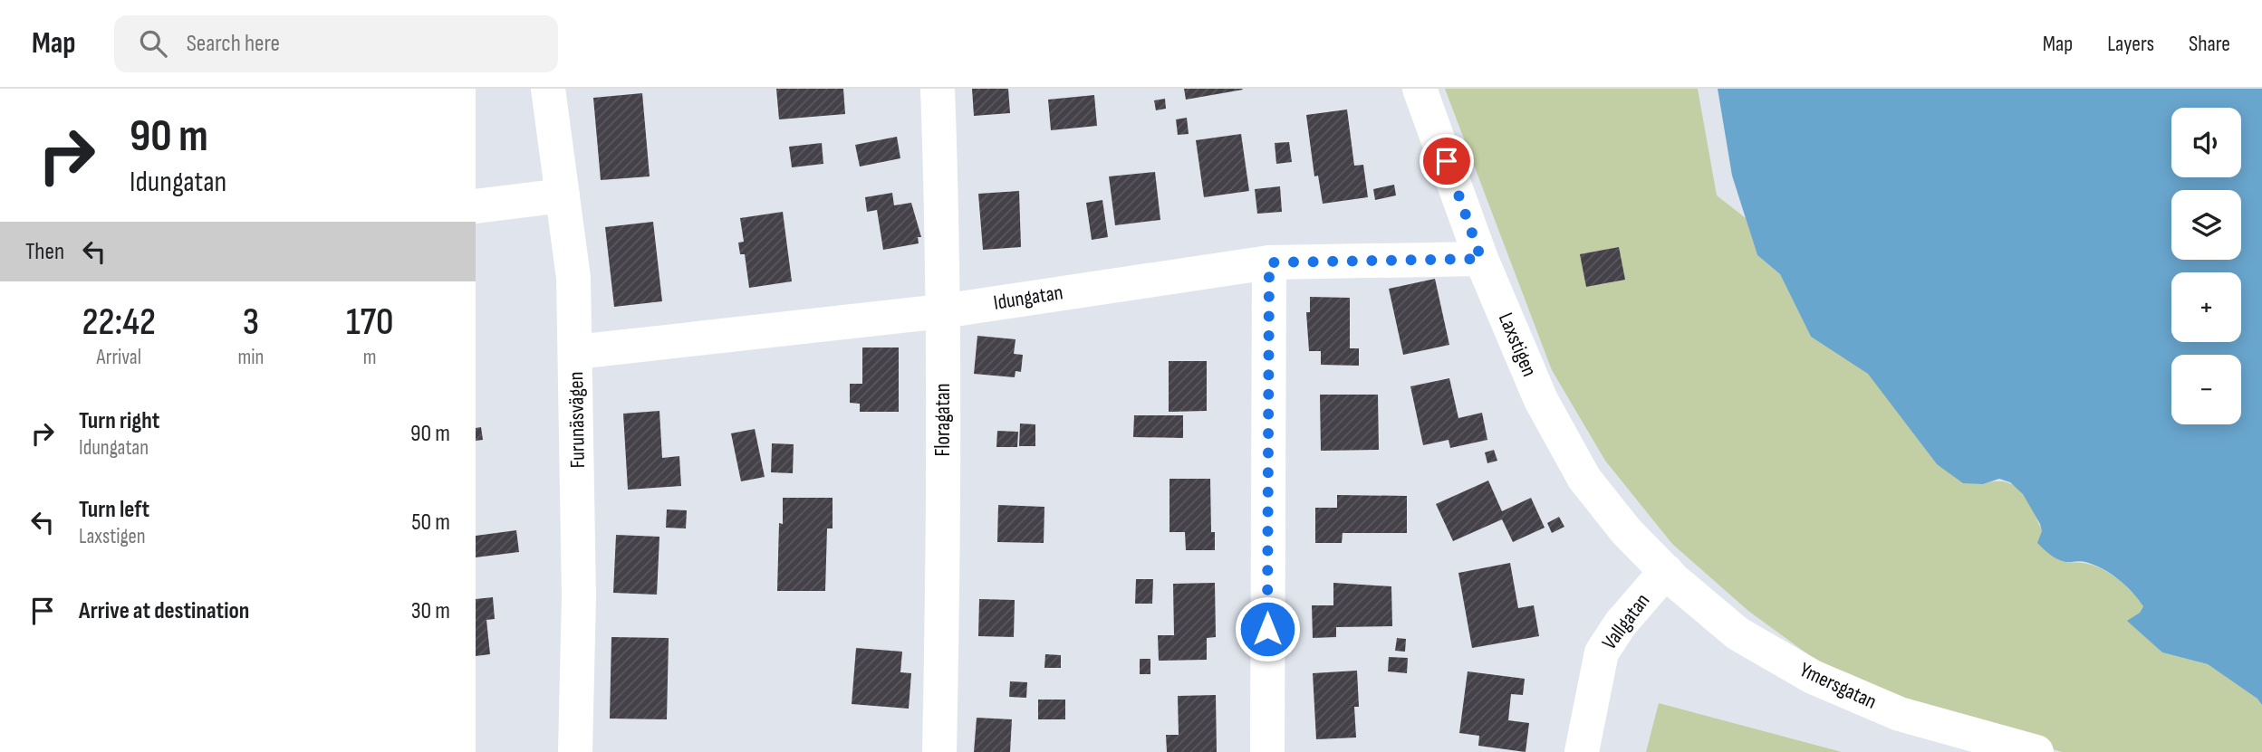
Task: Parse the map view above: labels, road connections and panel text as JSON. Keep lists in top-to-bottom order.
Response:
{
  "streets": {
    "street": [
      "Idungatan",
      "Laxstigen",
      "Furunäsvägen",
      "Floragatan",
      "Vallgatan",
      "Ymersgatan"
    ]
  },
  "crossings": [
    ["Idungatan", "Laxstigen"],
    ["Idungatan", "Furunäsvägen"],
    ["Idungatan", "Floragatan"],
    ["Laxstigen", "Vallgatan"],
    ["Laxstigen", "Ymersgatan"],
    ["Vallgatan", "Ymersgatan"]
  ],
  "page": {
    "header": "Map",
    "search": "Search here",
    "nav": ["Map", "Layers", "Share"],
    "turn": ["90 m", "Idungatan"],
    "map_buttons": ["+", "−"],
    "then": "Then",
    "eta": [
      "22:42",
      "Arrival",
      "3",
      "min",
      "170",
      "m"
    ],
    "list": [
      {
        "name": "Turn right",
        "note": "Idungatan",
        "value": "90 m"
      },
      {
        "name": "Turn left",
        "note": "Laxstigen",
        "value": "50 m"
      },
      {
        "name": "Arrive at destination",
        "value": "30 m"
      }
    ]
  }
}
